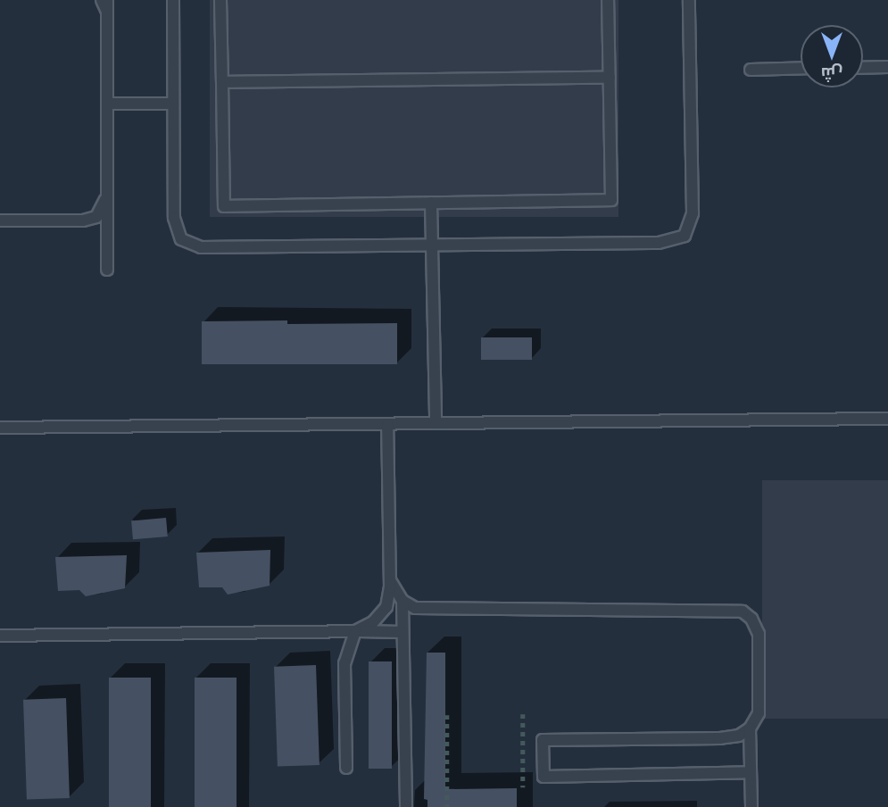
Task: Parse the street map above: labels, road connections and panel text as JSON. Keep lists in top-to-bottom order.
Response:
{
  "north": "bottom"
}
